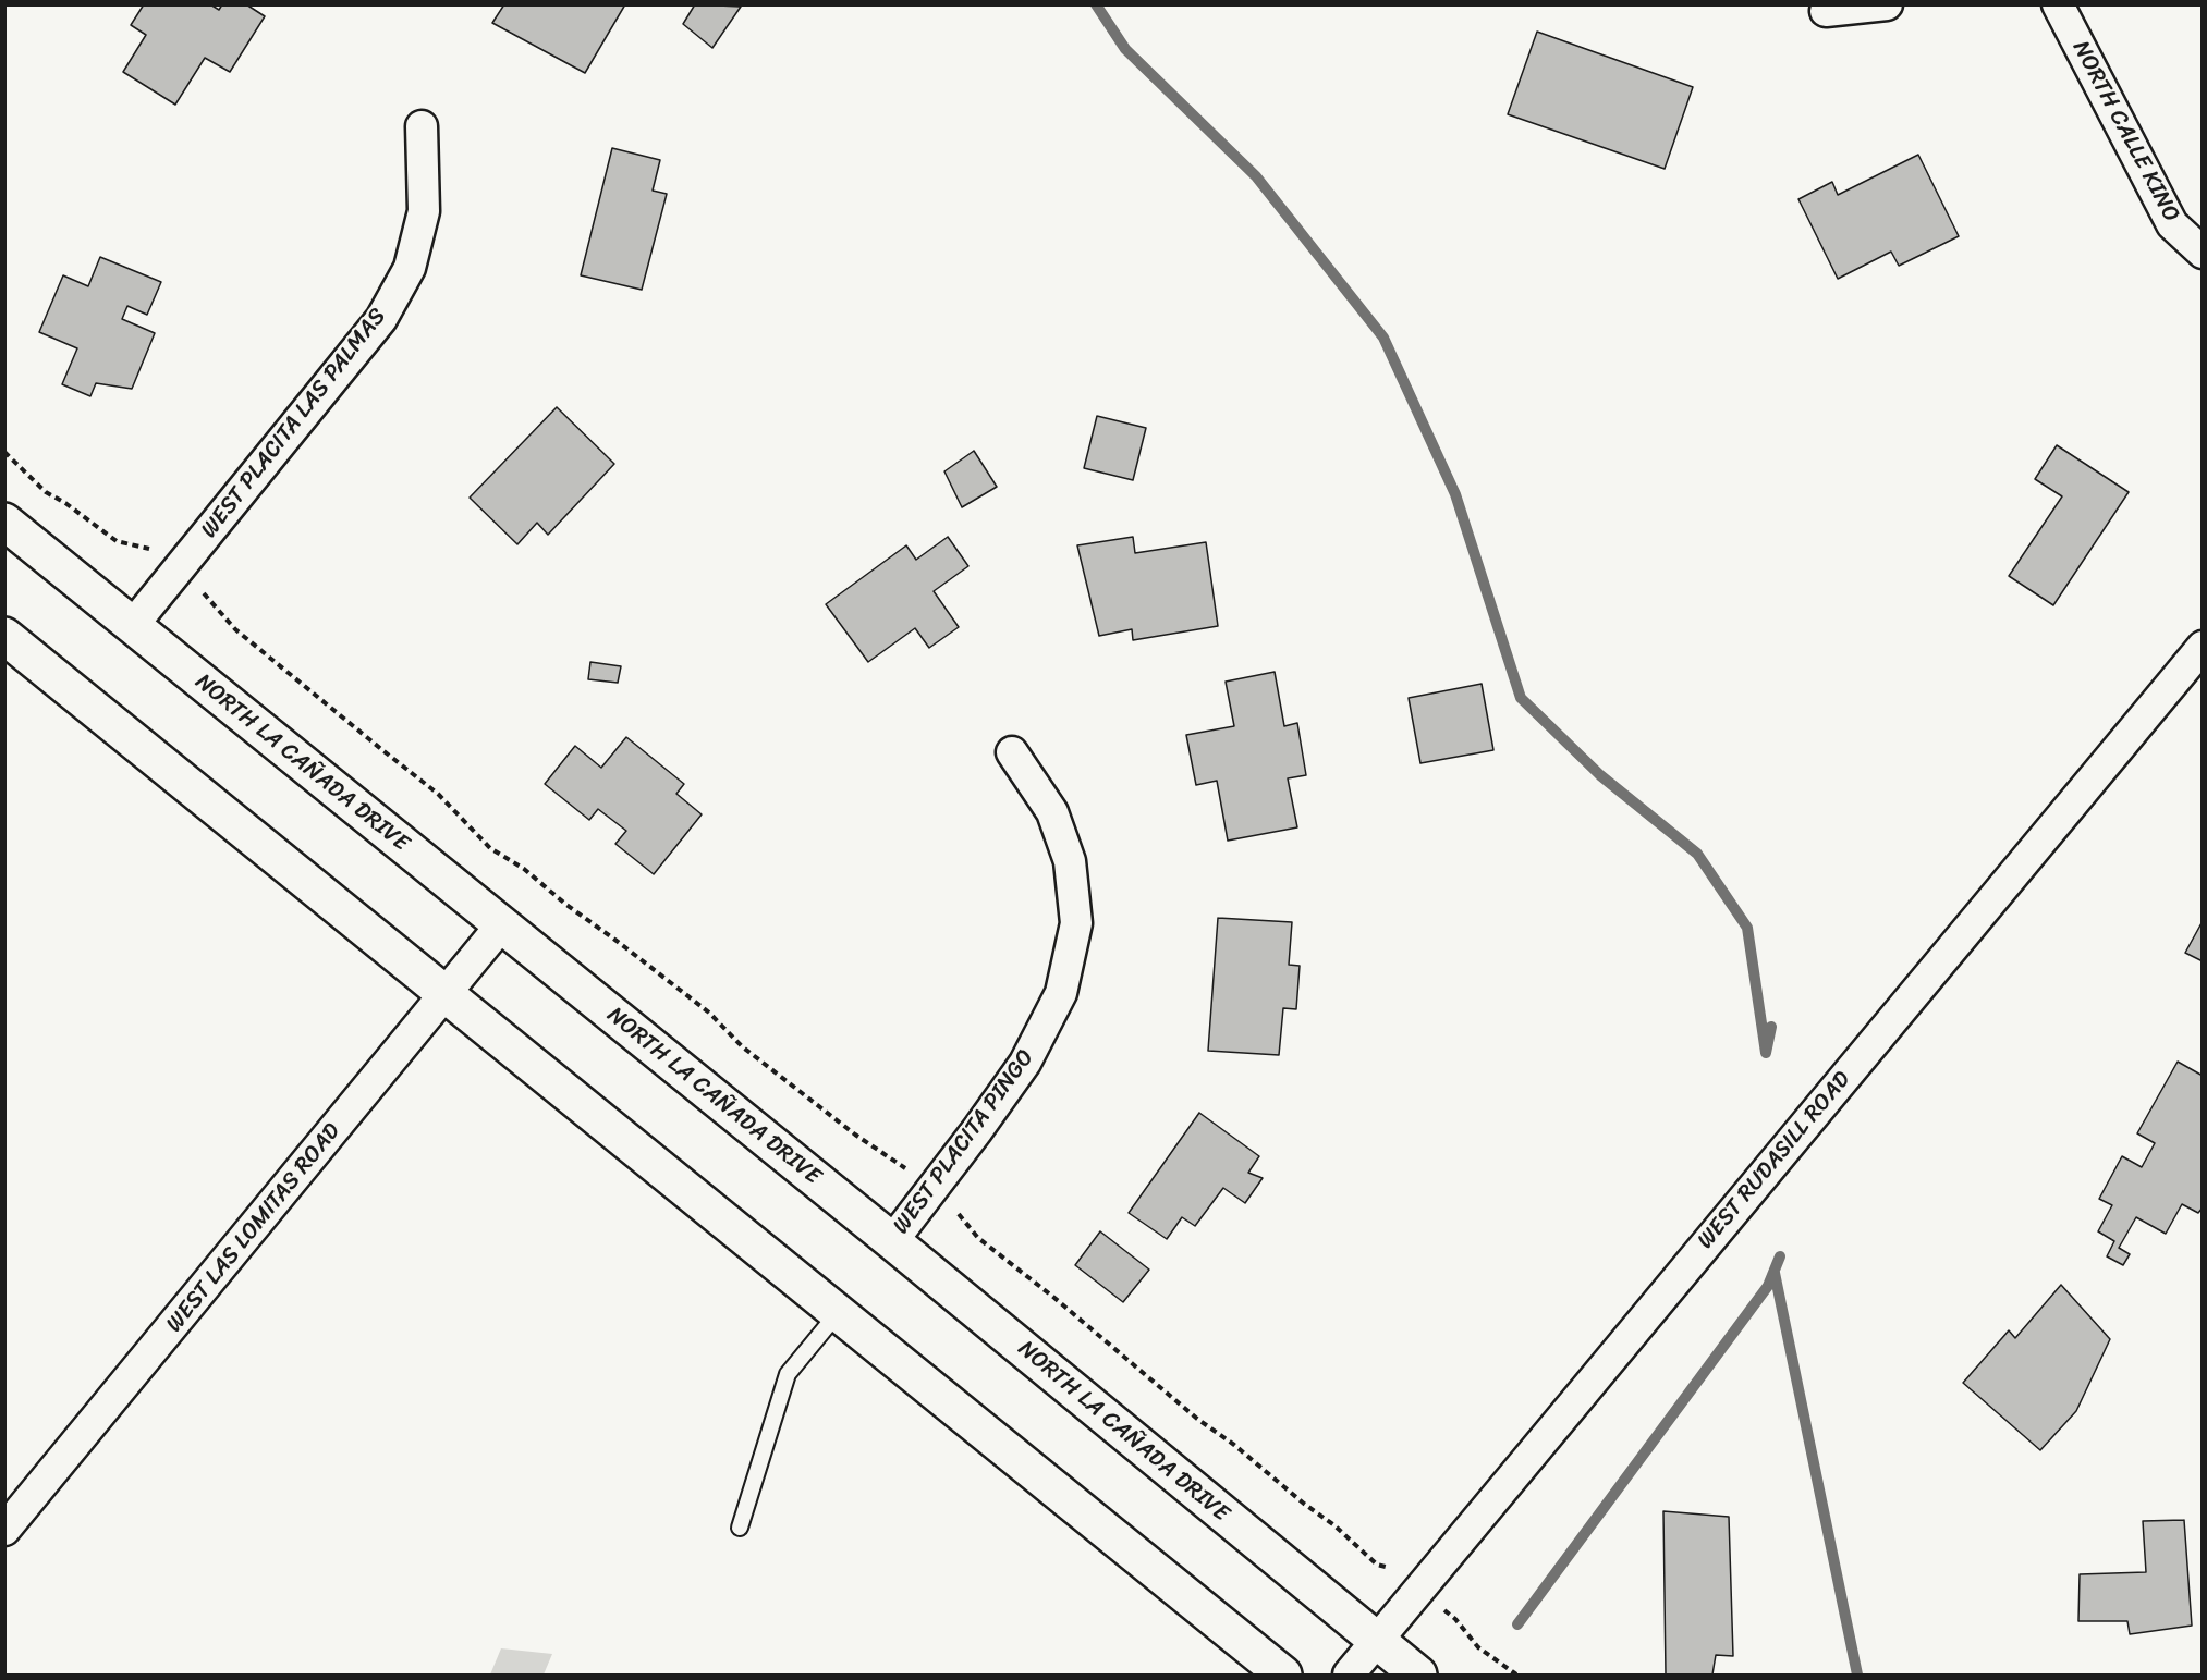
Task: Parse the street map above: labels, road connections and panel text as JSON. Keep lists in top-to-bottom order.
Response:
{
  "streets": {
    "main road": ["NORTH LA CAÑADA DRIVE"],
    "street": [
      "NORTH CALLE KINO",
      "WEST PLACITA LAS PALMAS",
      "WEST PLACITA PINGO",
      "WEST RUDASILL ROAD",
      "WEST LAS LOMITAS ROAD"
    ]
  },
  "crossings": [
    ["WEST PLACITA LAS PALMAS", "NORTH LA CAÑADA DRIVE"],
    ["NORTH LA CAÑADA DRIVE", "WEST PLACITA PINGO"],
    ["NORTH LA CAÑADA DRIVE", "WEST RUDASILL ROAD"],
    ["NORTH LA CAÑADA DRIVE", "WEST LAS LOMITAS ROAD"]
  ]
}
